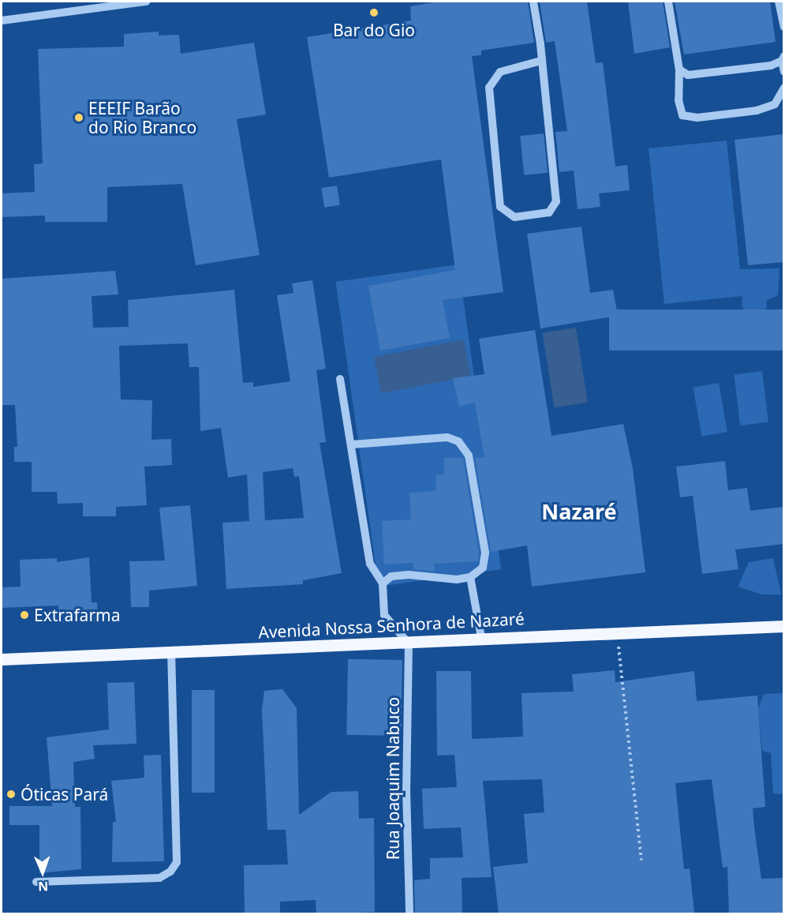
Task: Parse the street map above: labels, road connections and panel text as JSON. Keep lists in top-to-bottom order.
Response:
{
  "streets": {
    "main road": ["Avenida Nossa Senhora de Nazaré"],
    "street": ["Rua Joaquim Nabuco"]
  },
  "crossings": [
    ["Avenida Nossa Senhora de Nazaré", "Rua Joaquim Nabuco"]
  ],
  "districts": ["Nazaré"],
  "places": [
    "Bar do Gio",
    "EEEIF Barão do Rio Branco",
    "Extrafarma",
    "Óticas Pará"
  ],
  "north": "bottom"
}
